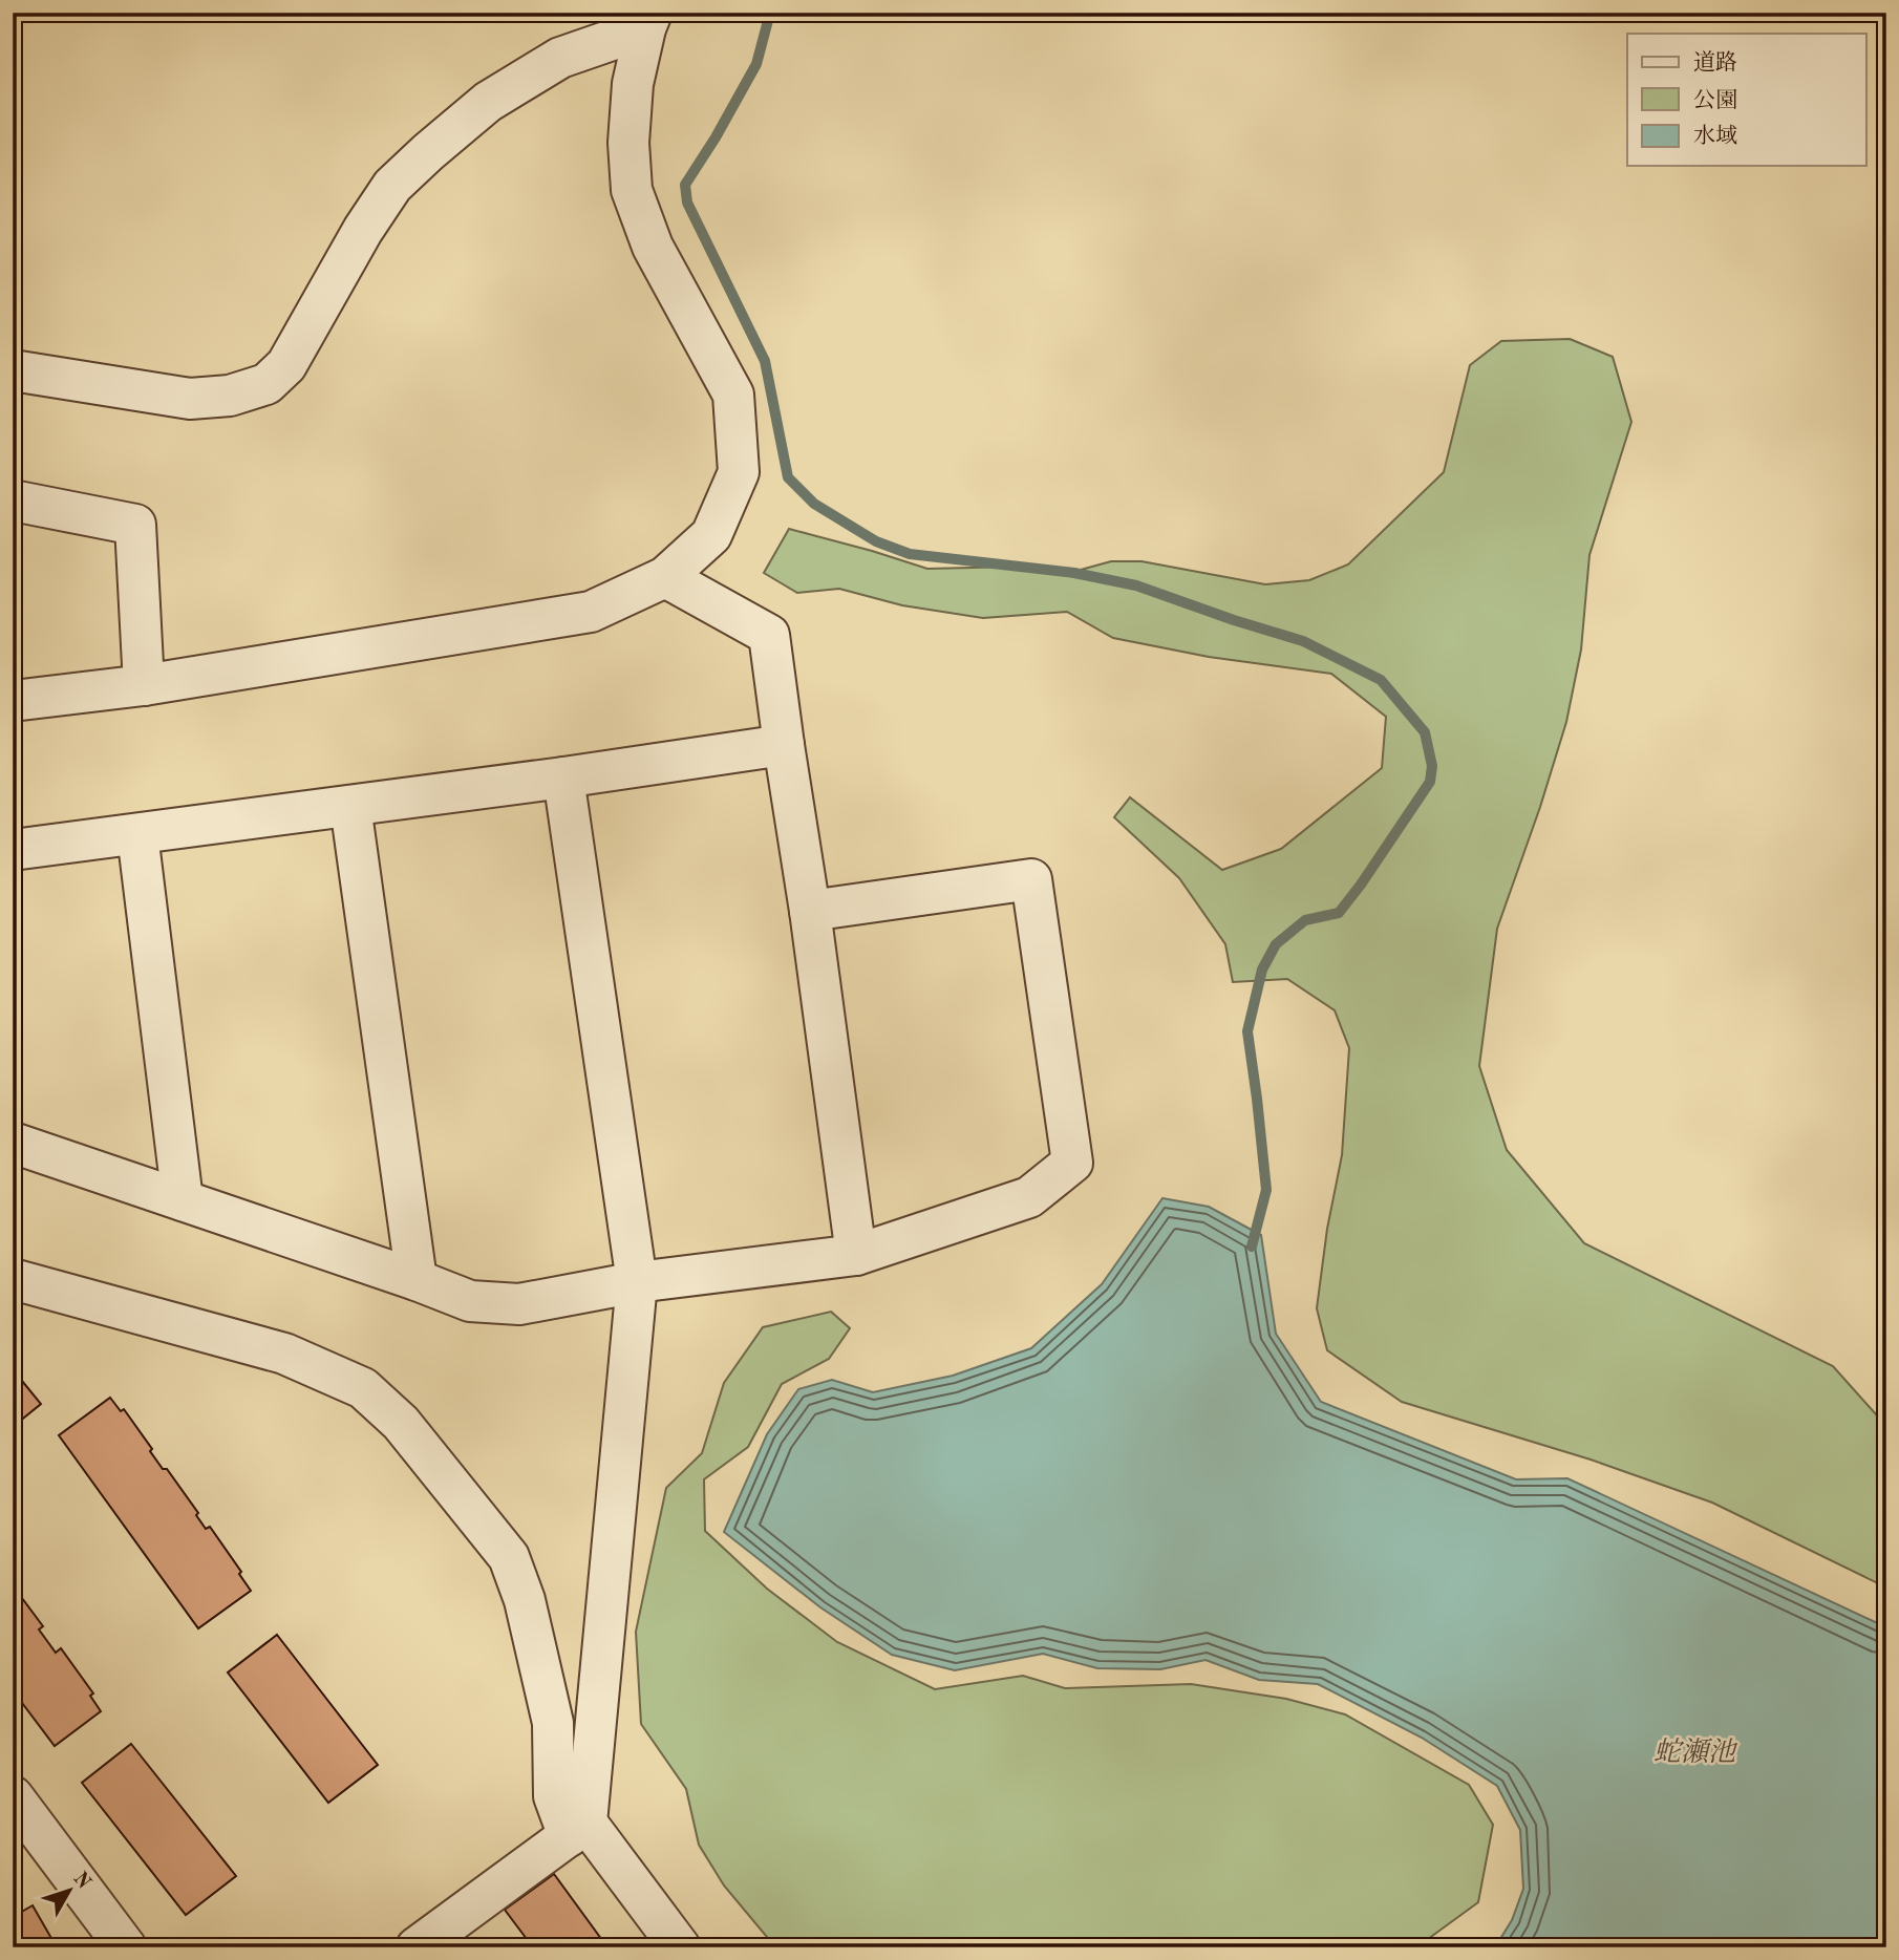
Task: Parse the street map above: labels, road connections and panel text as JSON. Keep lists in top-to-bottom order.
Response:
{
  "water": ["蛇瀬池"],
  "legend": ["道路", "公園", "水域"],
  "north": "top right"
}
